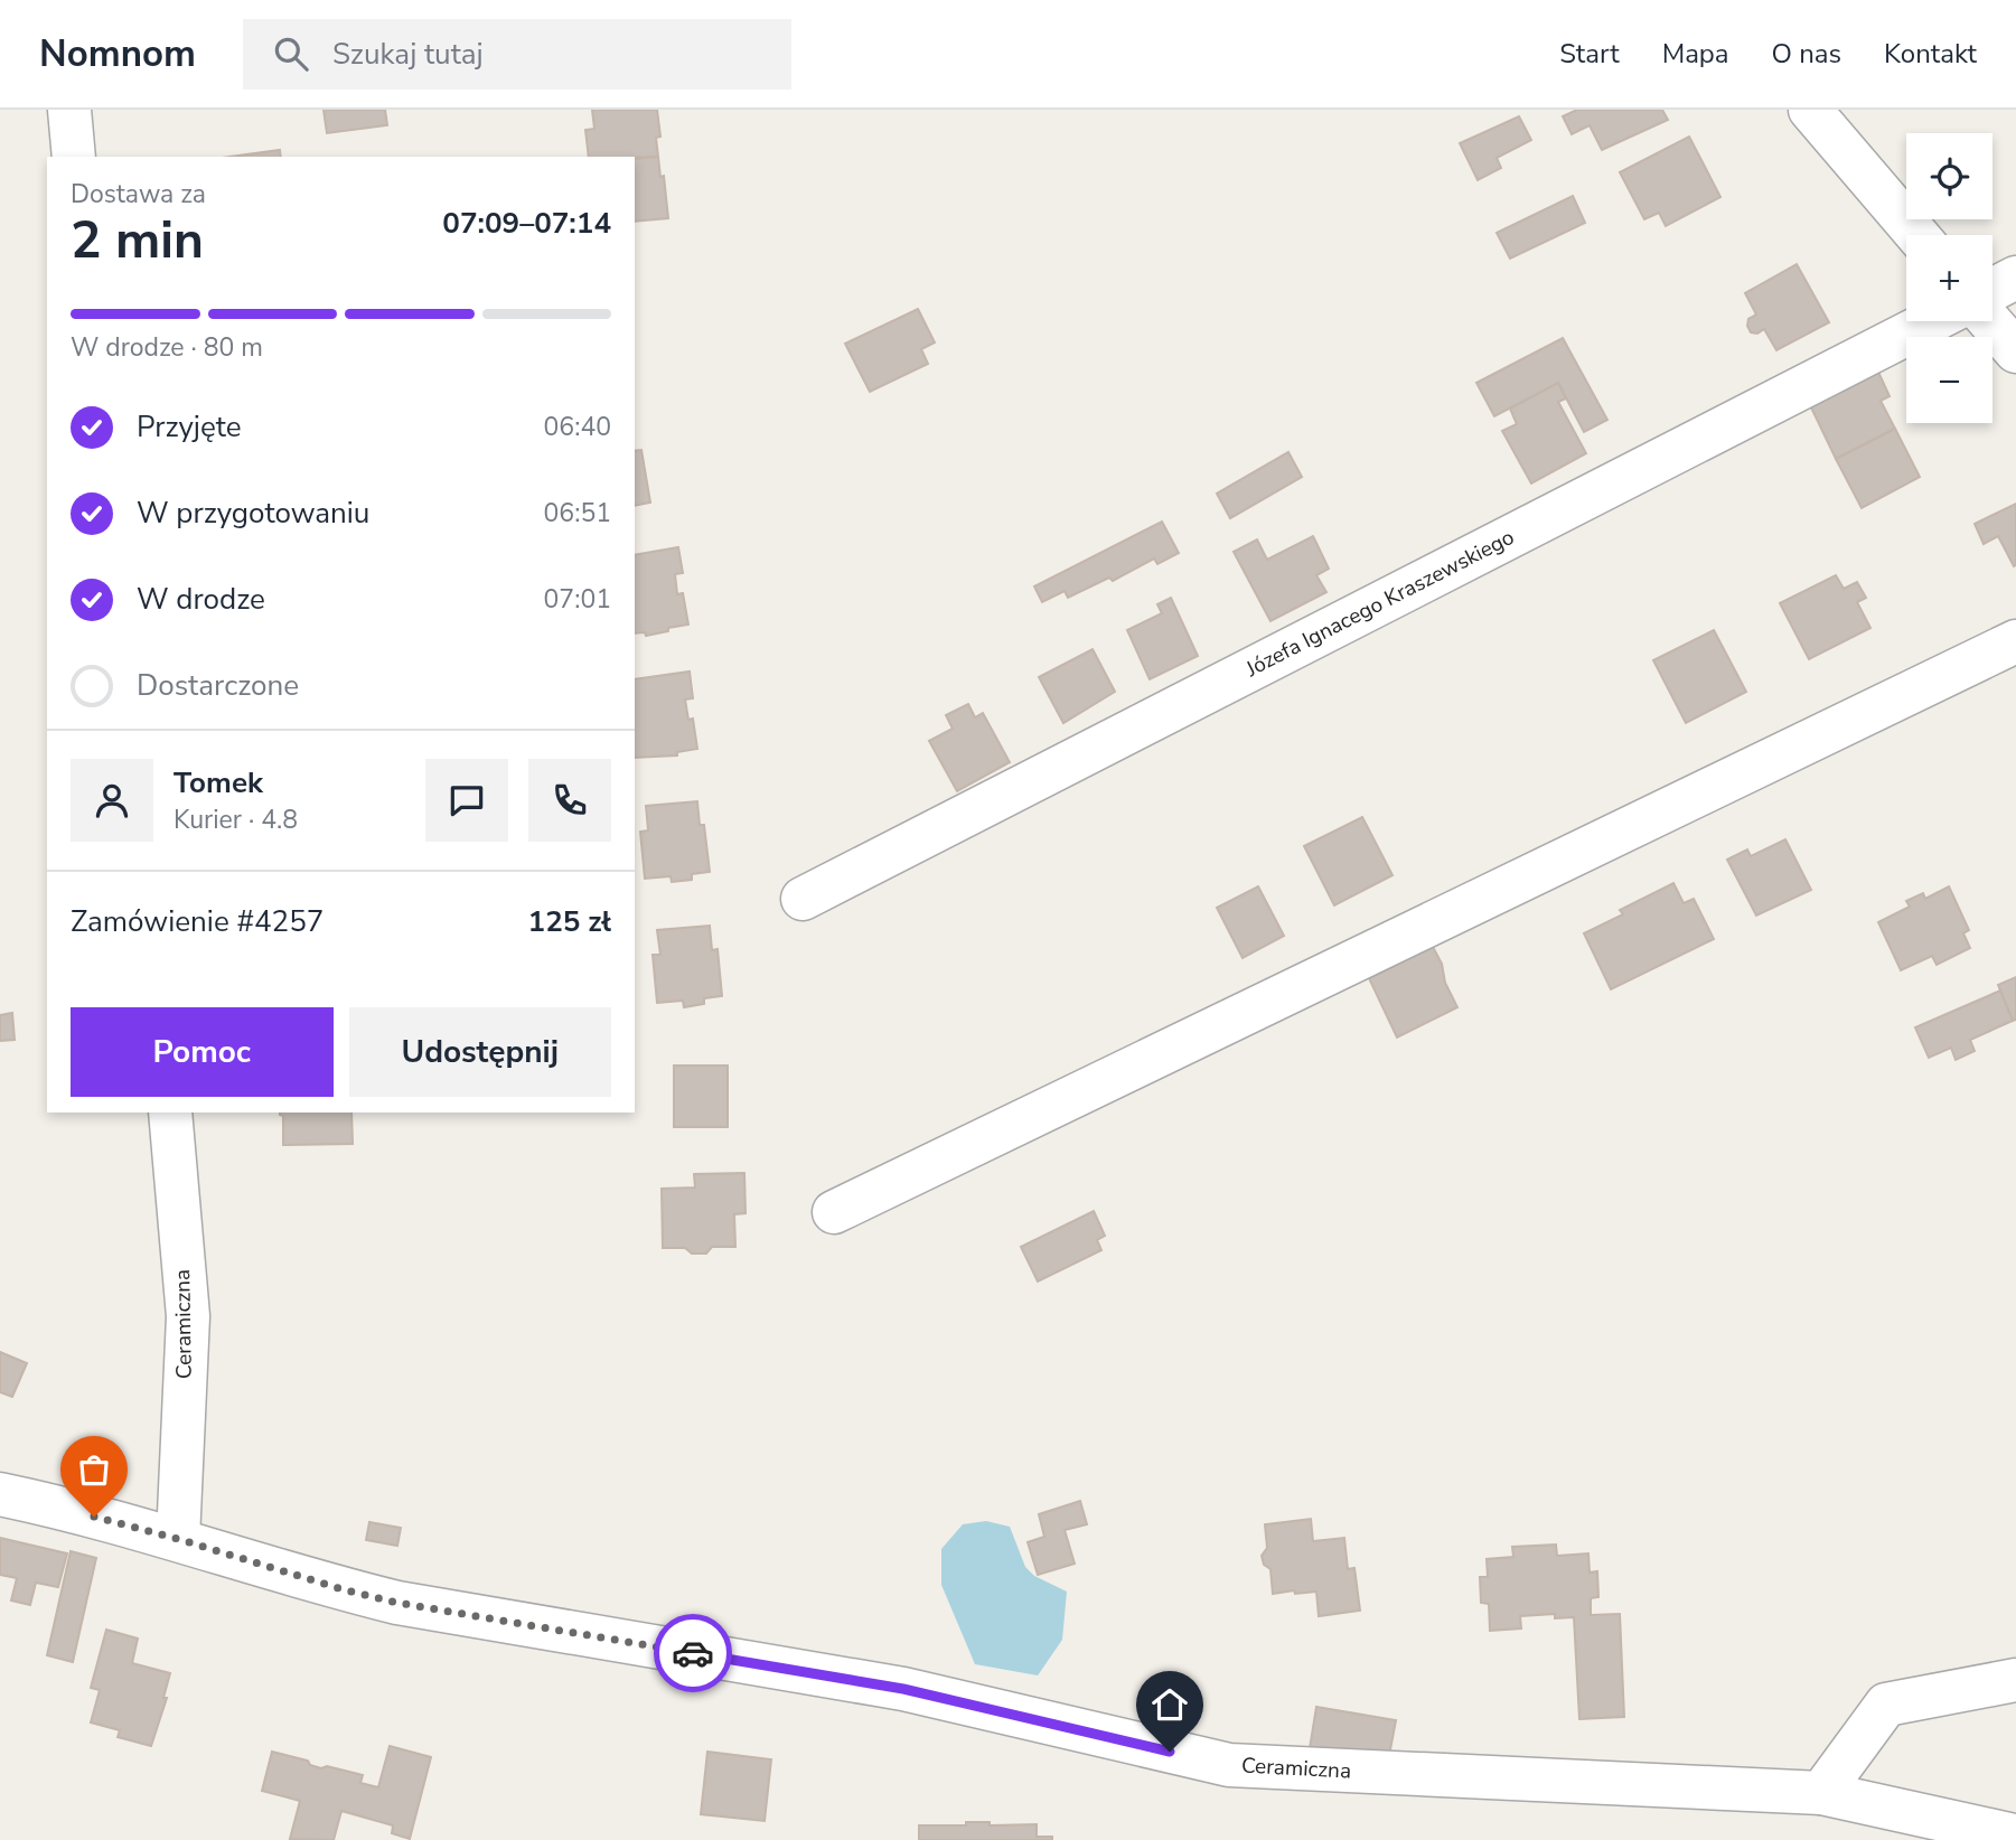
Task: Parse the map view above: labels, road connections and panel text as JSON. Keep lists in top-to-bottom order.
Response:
{
  "streets": {
    "street": ["Józefa Ignacego Kraszewskiego", "Ceramiczna"]
  },
  "page": {
    "header": "Nomnom",
    "search": "Szukaj tutaj",
    "nav": [
      "Start",
      "Mapa",
      "O nas",
      "Kontakt"
    ],
    "map_buttons": ["+", "−"],
    "heading": ["2 min", "Dostawa za", "07:09–07:14"],
    "panel": [
      "Tomek",
      "Kurier · 4.8",
      "Zamówienie #4257",
      "125 zł"
    ],
    "bar": "W drodze · 80 m",
    "list": [
      ["Przyjęte", "06:40"],
      ["W przygotowaniu", "06:51"],
      ["W drodze", "07:01"],
      "Dostarczone"
    ],
    "buttons": ["Pomoc", "Udostępnij"]
  }
}
